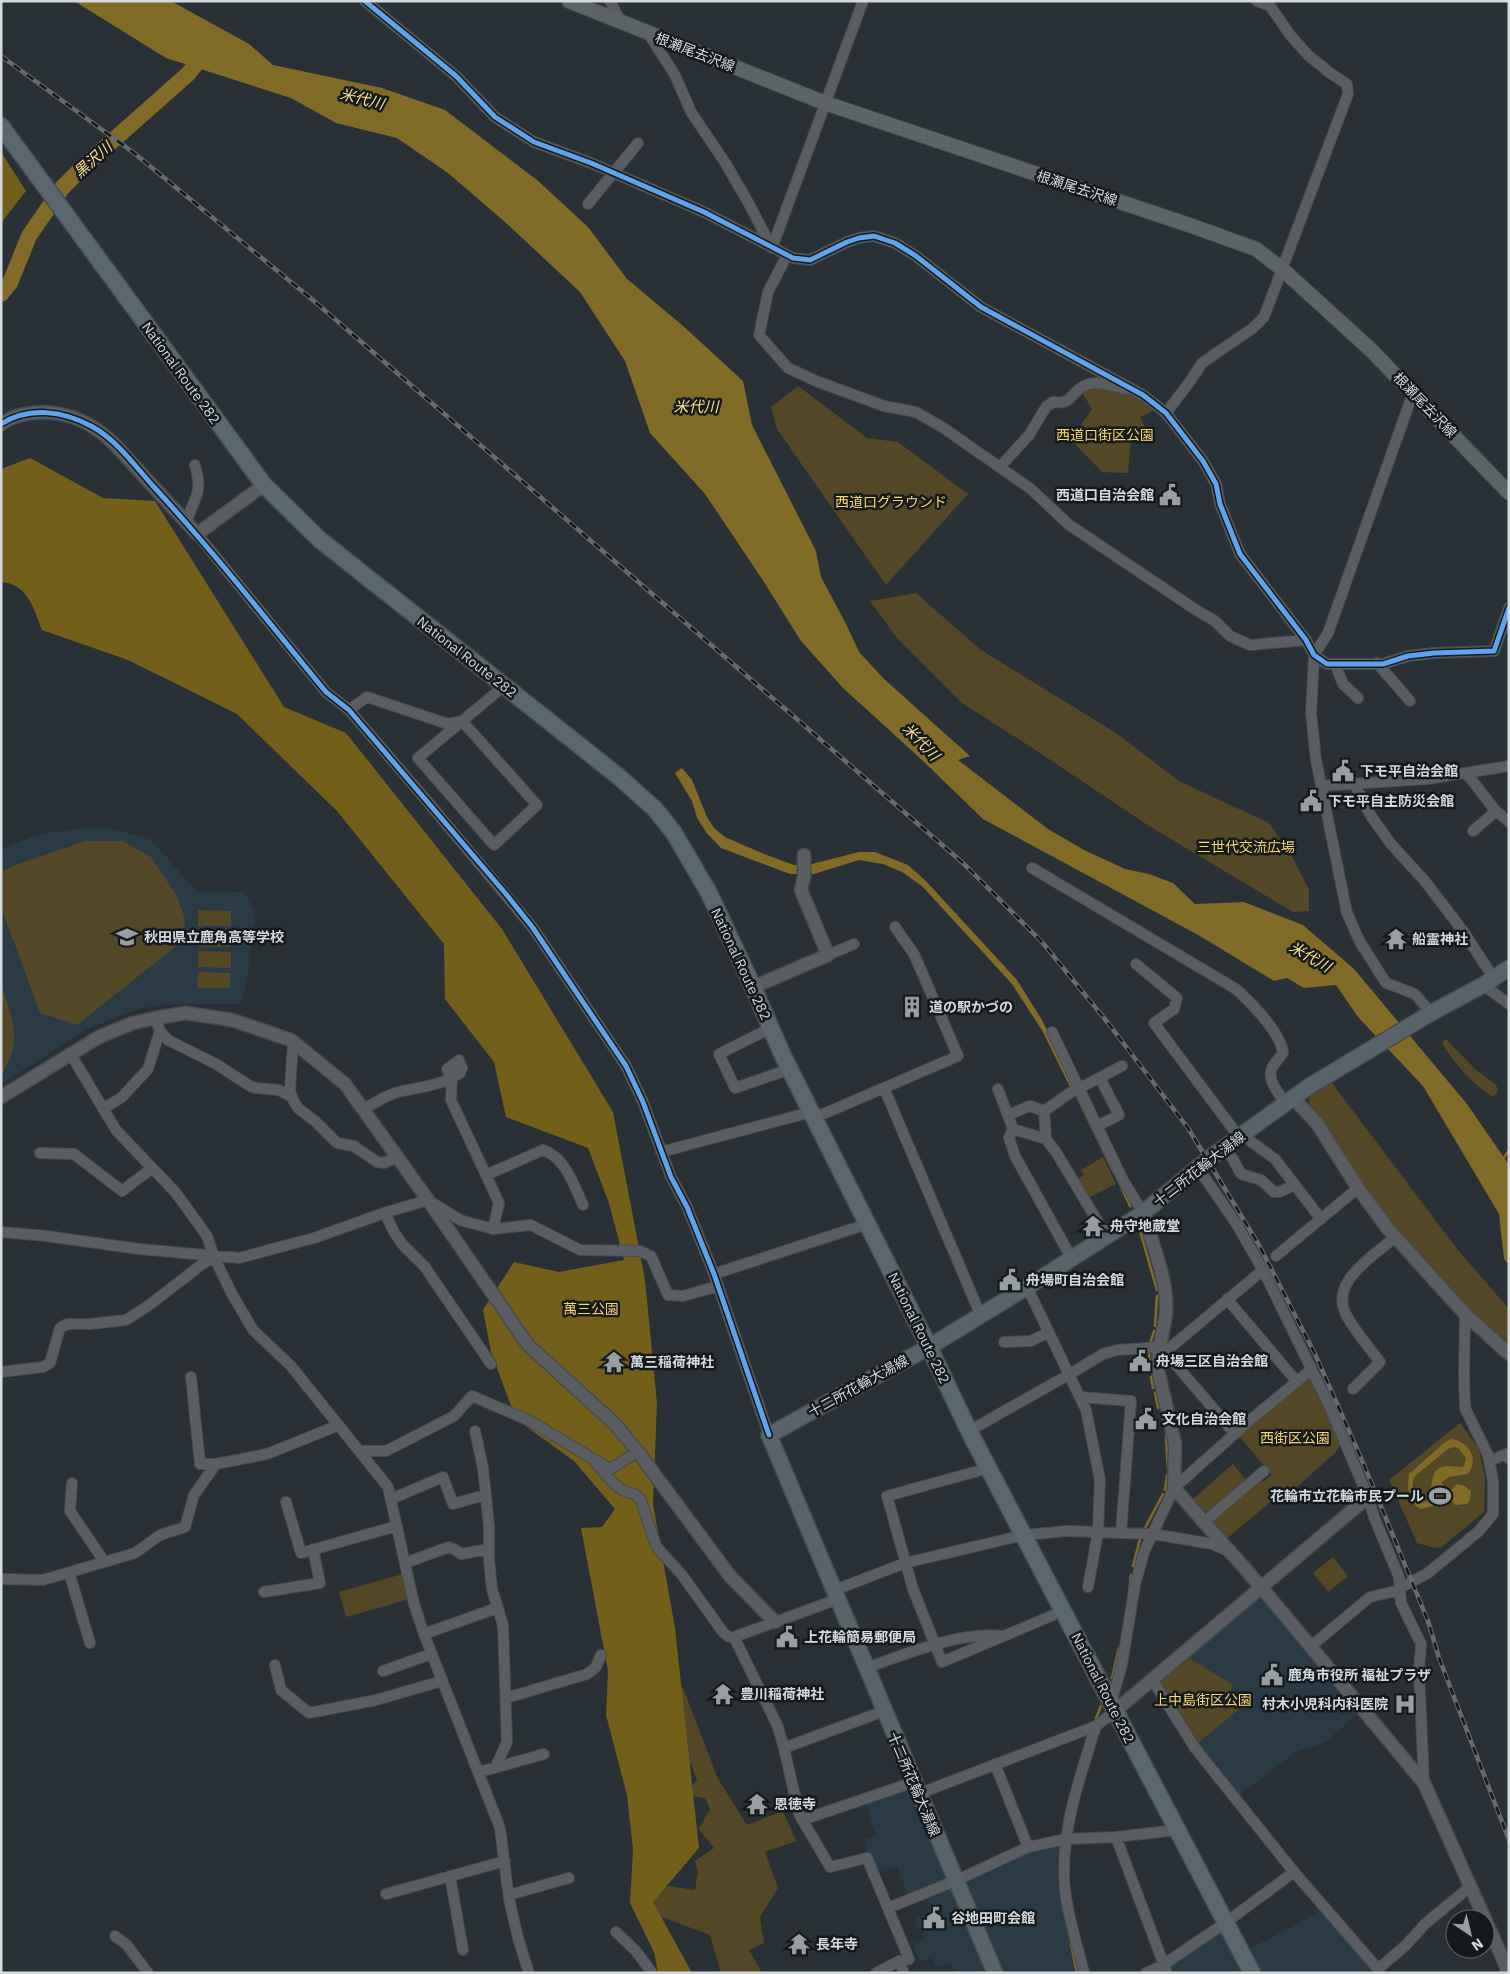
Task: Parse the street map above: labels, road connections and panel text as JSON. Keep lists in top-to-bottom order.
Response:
{
  "streets": {
    "highway": ["National Route 282"],
    "main road": ["根瀬尾去沢線", "十二所花輪大湯線"]
  },
  "crossings": [
    ["National Route 282", "十二所花輪大湯線"]
  ],
  "water": ["米代川", "黒沢川"],
  "parks": [
    "西道口街区公園",
    "西道口グラウンド",
    "三世代交流広場",
    "萬三公園",
    "西街区公園",
    "上中島街区公園"
  ],
  "places": {
    "public building": [
      "西道口自治会館",
      "下モ平自治会館",
      "下モ平自主防災会館",
      "舟場町自治会館",
      "舟場三区自治会館",
      "文化自治会館",
      "上花輪簡易郵便局",
      "鹿角市役所 福祉プラザ",
      "谷地田町会館"
    ],
    "school or university": ["秋田県立鹿角高等学校"],
    "temple": [
      "船霊神社",
      "舟守地蔵堂",
      "萬三稲荷神社",
      "豊川稲荷神社",
      "恩徳寺",
      "長年寺"
    ],
    "building": ["道の駅かづの"],
    "sports": ["花輪市立花輪市民プール"],
    "hospital": ["村木小児科内科医院"]
  },
  "north": "bottom right"
}
